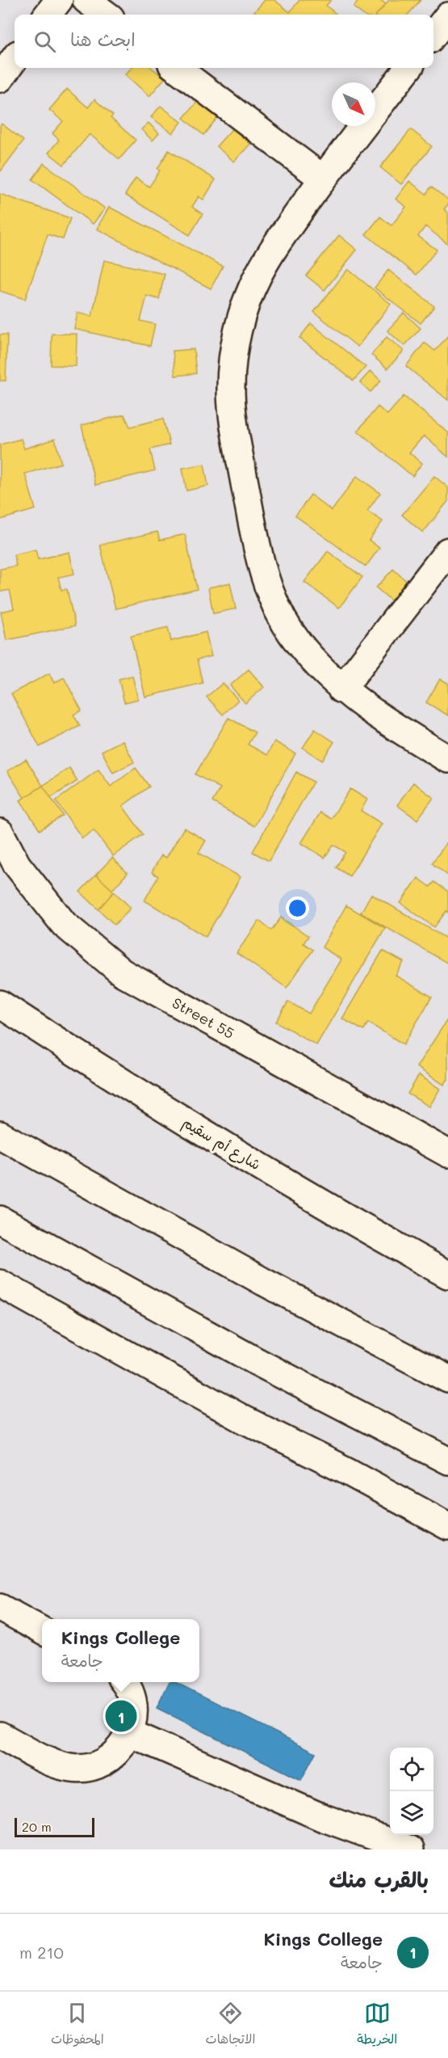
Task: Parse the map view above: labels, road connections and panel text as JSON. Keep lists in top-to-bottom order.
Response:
{
  "streets": {
    "main road": ["Street 55", "شارع أم سقيم"]
  },
  "scale_bar": "20 m",
  "north": "bottom right",
  "page": {
    "search": "ابحث هنا",
    "popup": ["Kings College", "جامعة"],
    "pins": "1",
    "scale": "20 m",
    "heading": "بالقرب منك",
    "list": [
      {
        "mark": "1",
        "name": "Kings College",
        "note": "جامعة",
        "value": "210 m"
      }
    ],
    "nav": ["الخريطة", "الاتجاهات", "المحفوظات"]
  }
}
